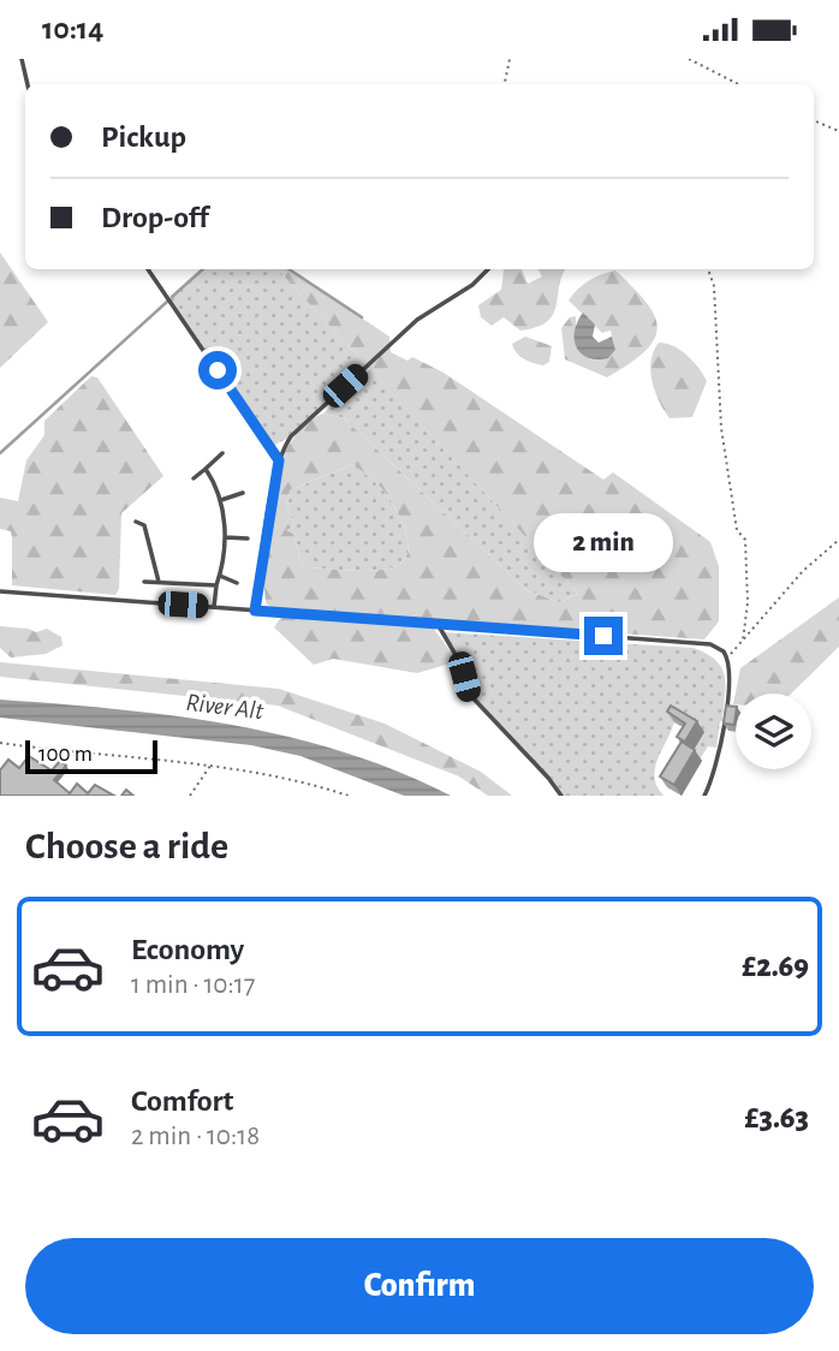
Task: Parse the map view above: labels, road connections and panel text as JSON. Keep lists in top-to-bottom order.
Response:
{
  "water": ["River Alt"],
  "scale_bar": "100 m",
  "page": {
    "status": "10:14",
    "banner": ["Pickup", "Drop-off"],
    "bubble": "2 min",
    "scale": "100 m",
    "heading": "Choose a ride",
    "list": [
      {
        "name": "Economy",
        "note": "1 min · 10:17",
        "value": "£2.69"
      },
      {
        "name": "Comfort",
        "note": "2 min · 10:18",
        "value": "£3.63"
      }
    ],
    "buttons": "Confirm"
  }
}
